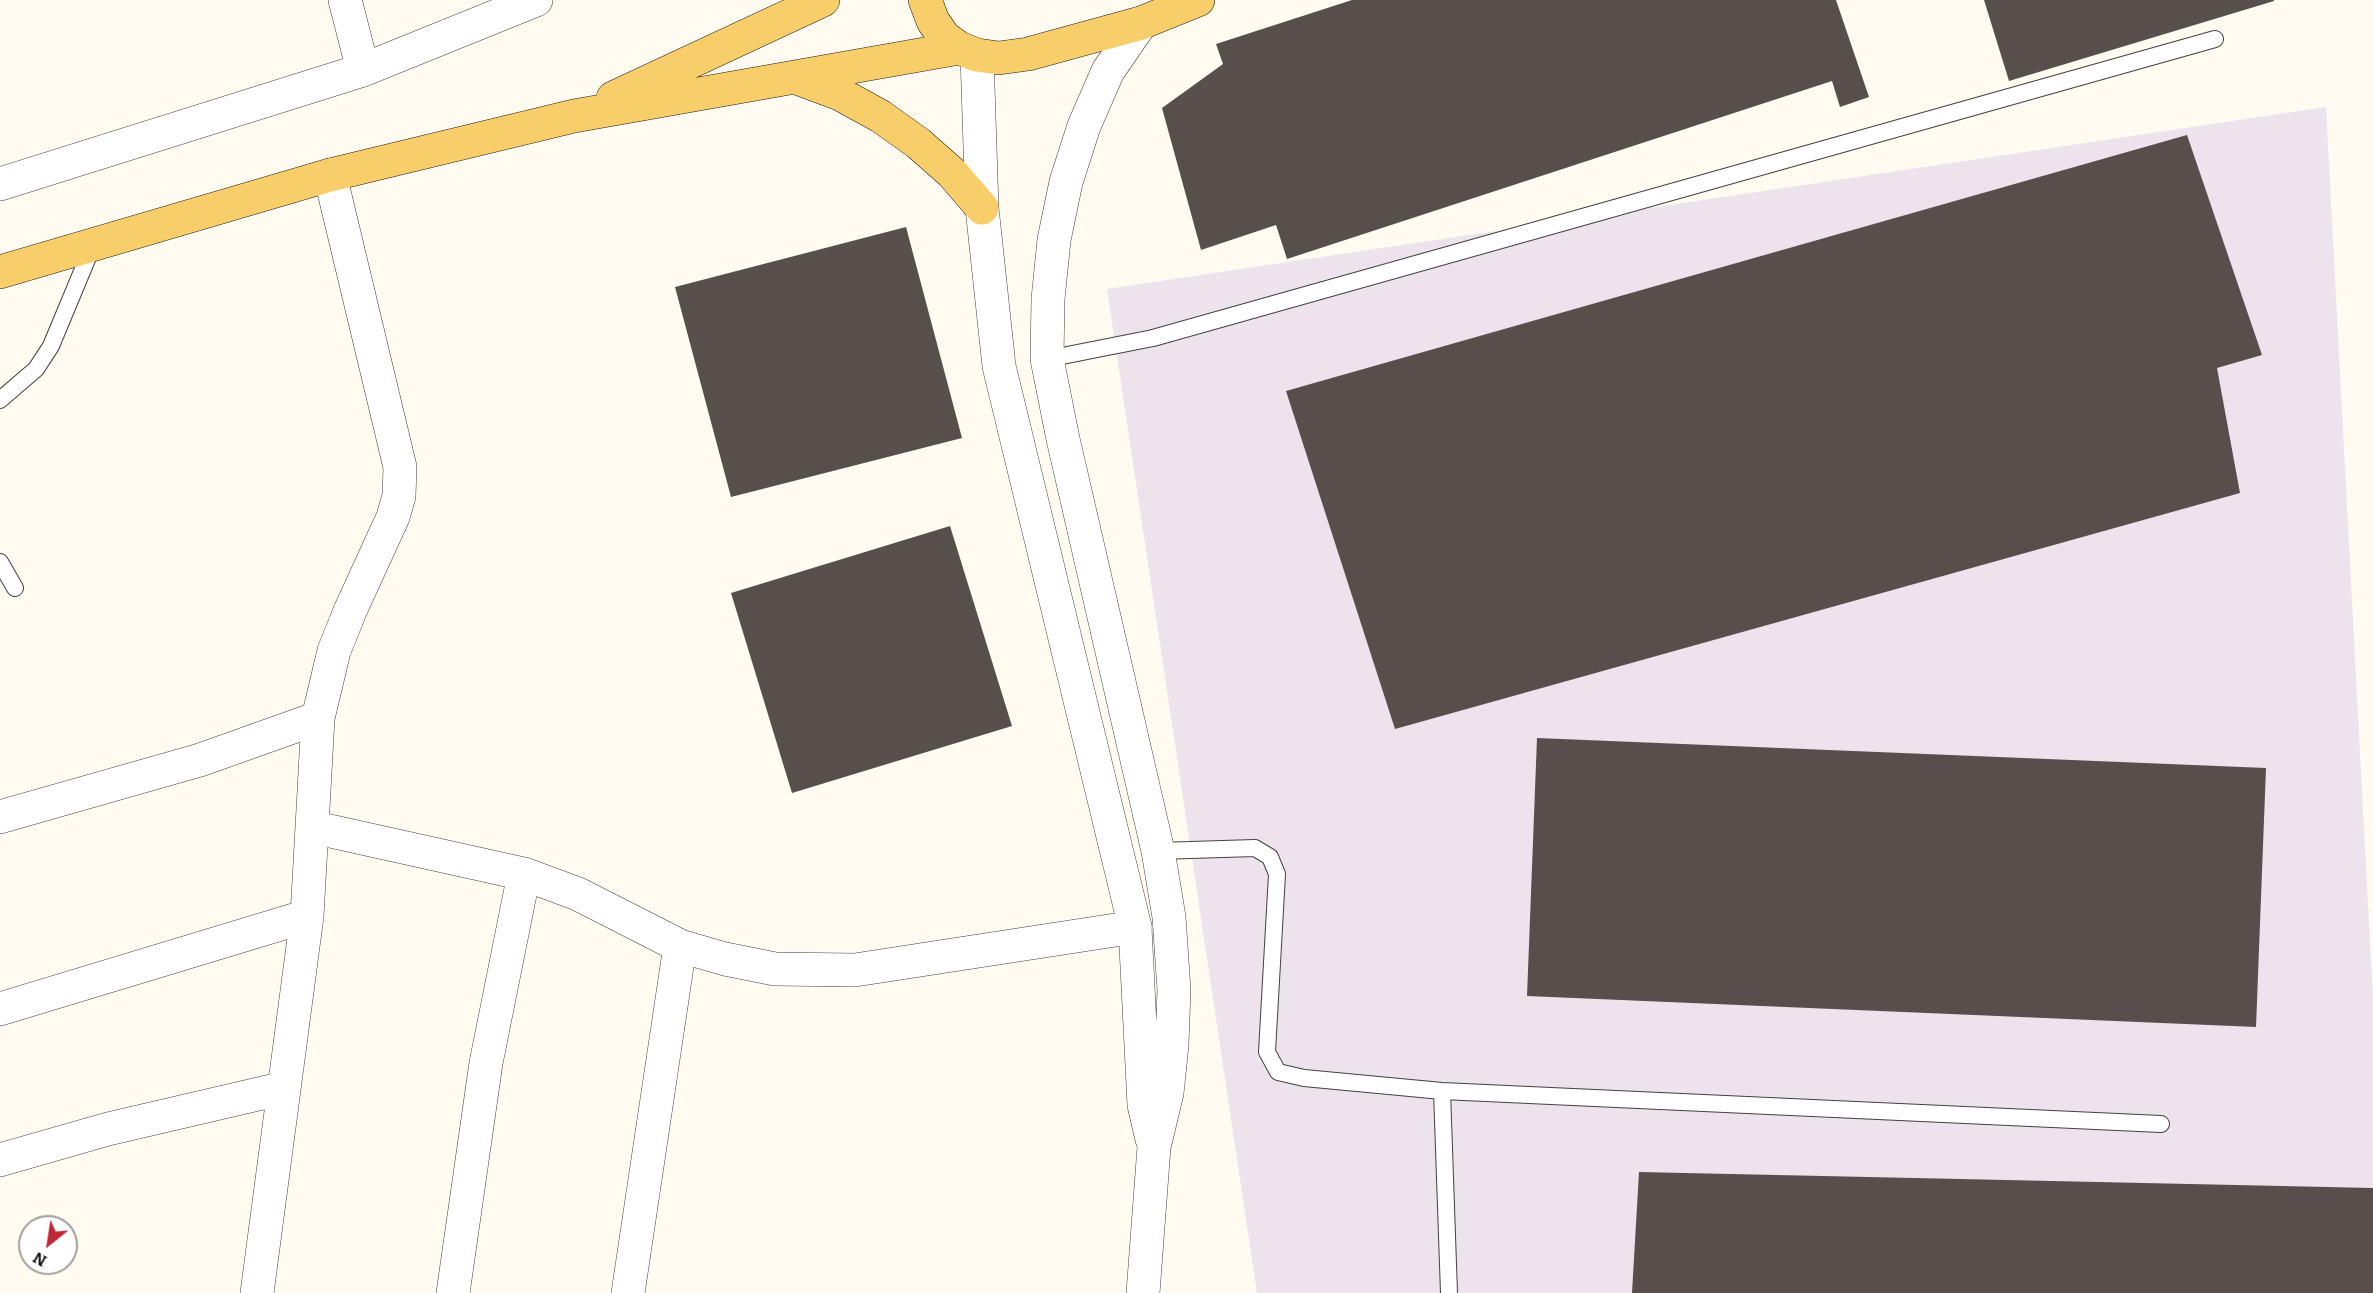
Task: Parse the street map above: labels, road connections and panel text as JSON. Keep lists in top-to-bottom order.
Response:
{
  "north": "bottom left"
}
